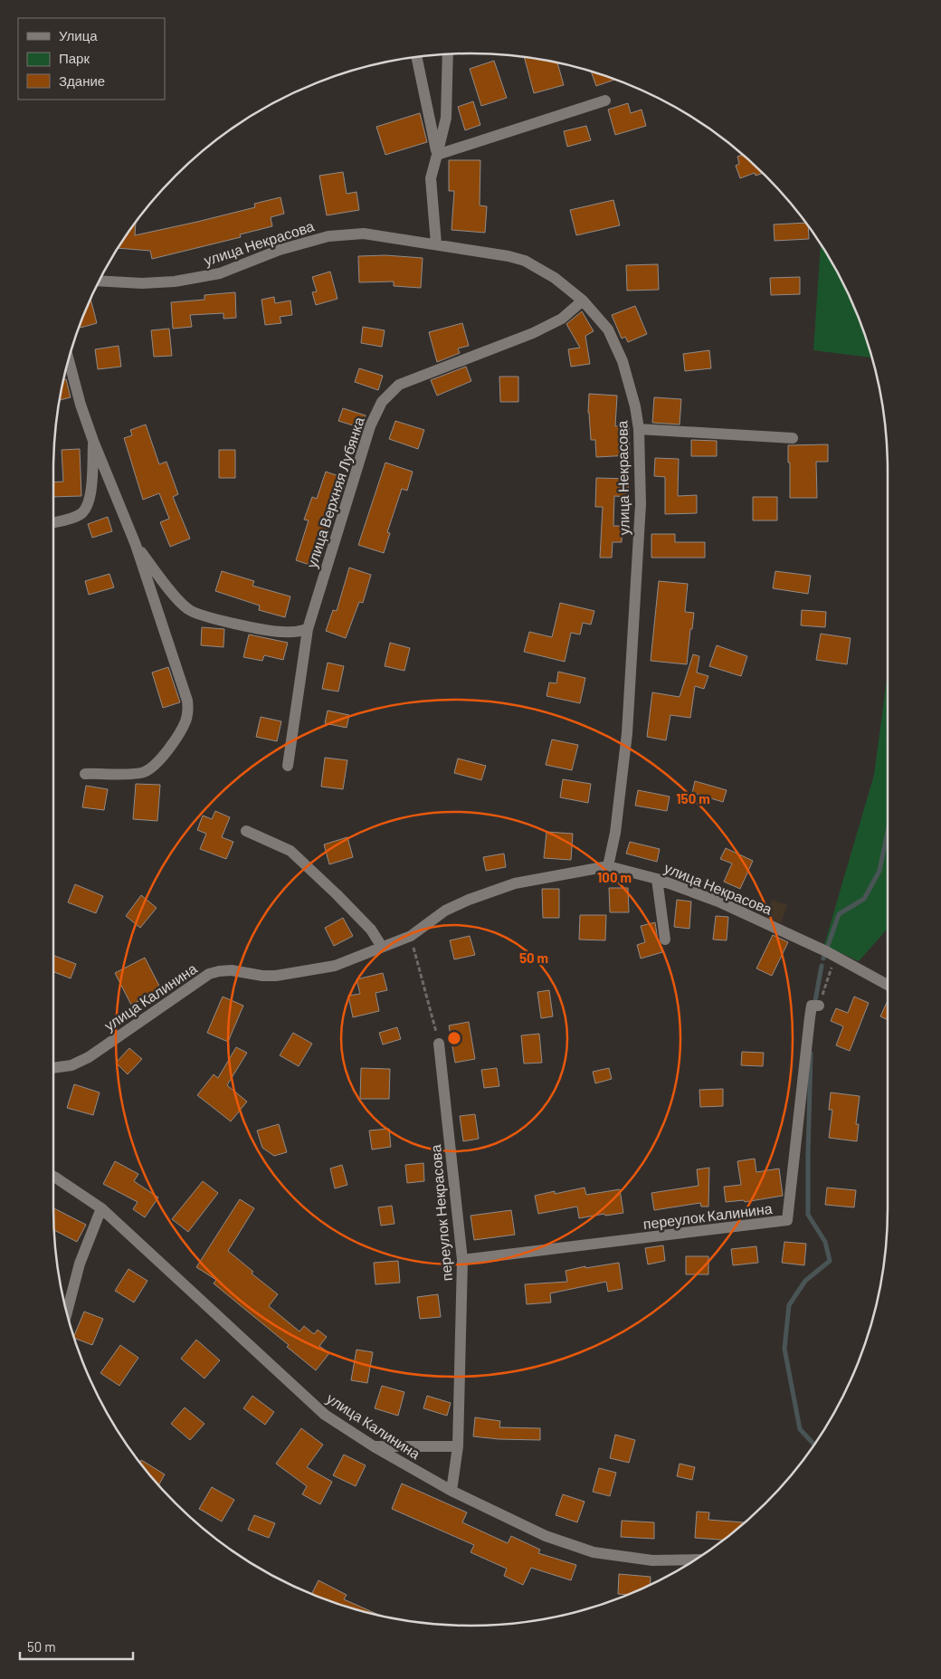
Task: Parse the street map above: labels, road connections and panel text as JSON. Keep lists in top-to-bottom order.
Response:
{
  "streets": {
    "street": [
      "улица Некрасова",
      "улица Верхняя Лубянка",
      "улица Калинина",
      "переулок Некрасова",
      "переулок Калинина"
    ]
  },
  "crossings": [
    ["улица Некрасова", "улица Верхняя Лубянка"],
    ["улица Некрасова", "улица Калинина"],
    ["улица Калинина", "переулок Некрасова"],
    ["переулок Некрасова", "переулок Калинина"]
  ],
  "legend": ["Улица", "Парк", "Здание"],
  "scale_bar": "50 m",
  "rings": ["150 m", "100 m", "50 m"]
}
